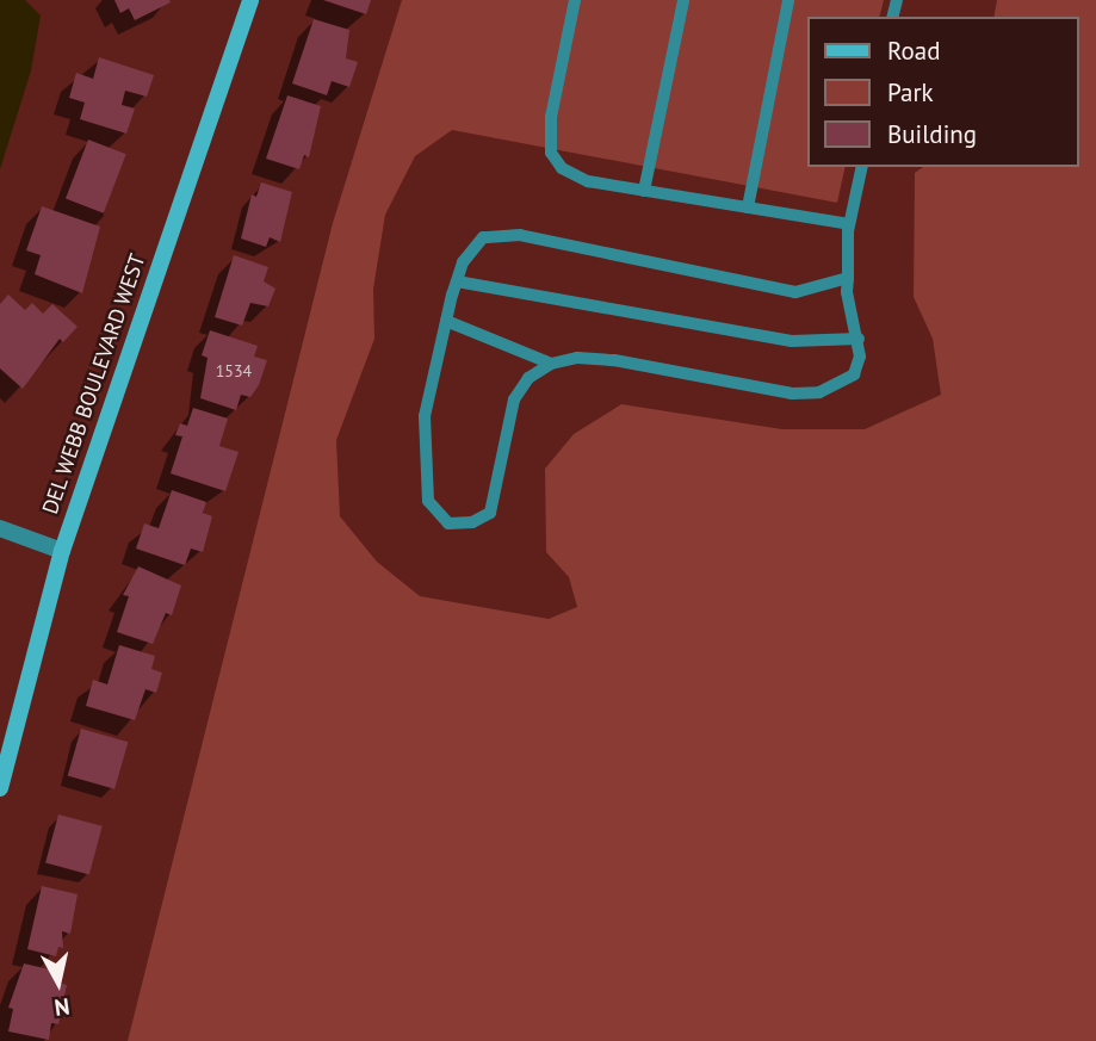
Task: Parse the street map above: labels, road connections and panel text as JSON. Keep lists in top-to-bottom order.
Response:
{
  "streets": {
    "street": ["DEL WEBB BOULEVARD WEST"]
  },
  "house_numbers": ["1534"],
  "legend": ["Road", "Park", "Building"],
  "north": "bottom"
}
